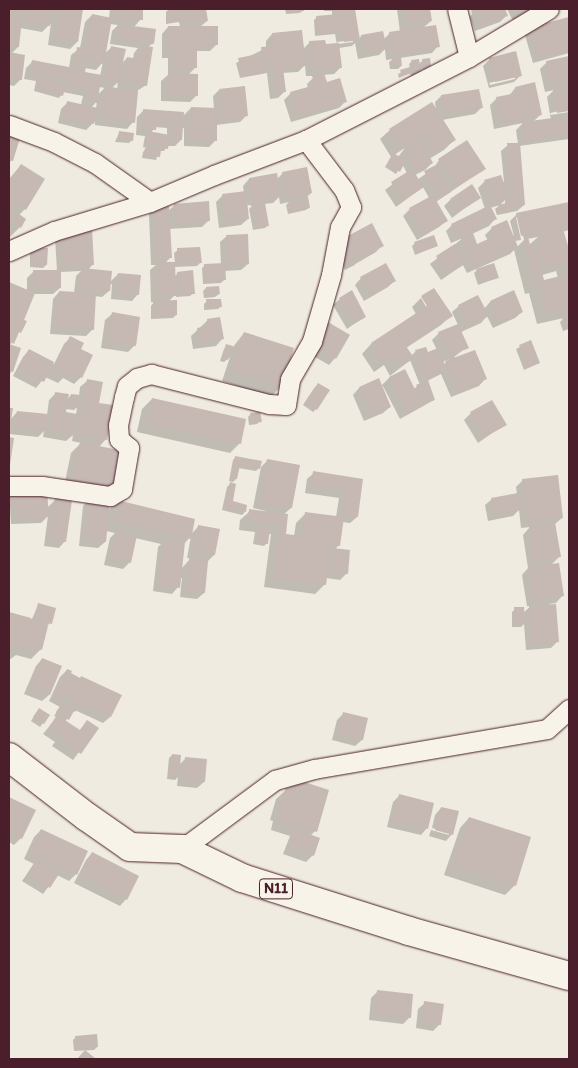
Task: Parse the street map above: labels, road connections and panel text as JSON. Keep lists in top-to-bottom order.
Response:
{
  "streets": {
    "highway": ["N11"]
  }
}
